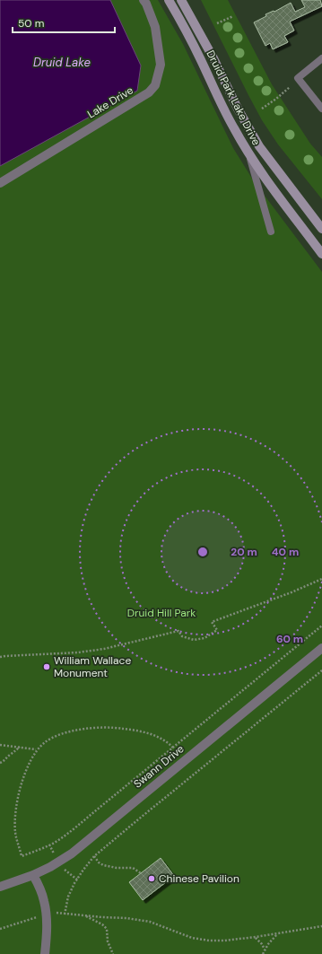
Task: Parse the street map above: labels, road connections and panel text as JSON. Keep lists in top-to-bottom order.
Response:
{
  "streets": {
    "main road": ["Druid Park Lake Drive"],
    "street": ["Lake Drive", "Swann Drive"]
  },
  "water": ["Druid Lake"],
  "parks": ["Druid Hill Park"],
  "places": ["William Wallace Monument", "Chinese Pavilion"],
  "scale_bar": "50 m",
  "rings": ["20 m", "40 m", "60 m"]
}
